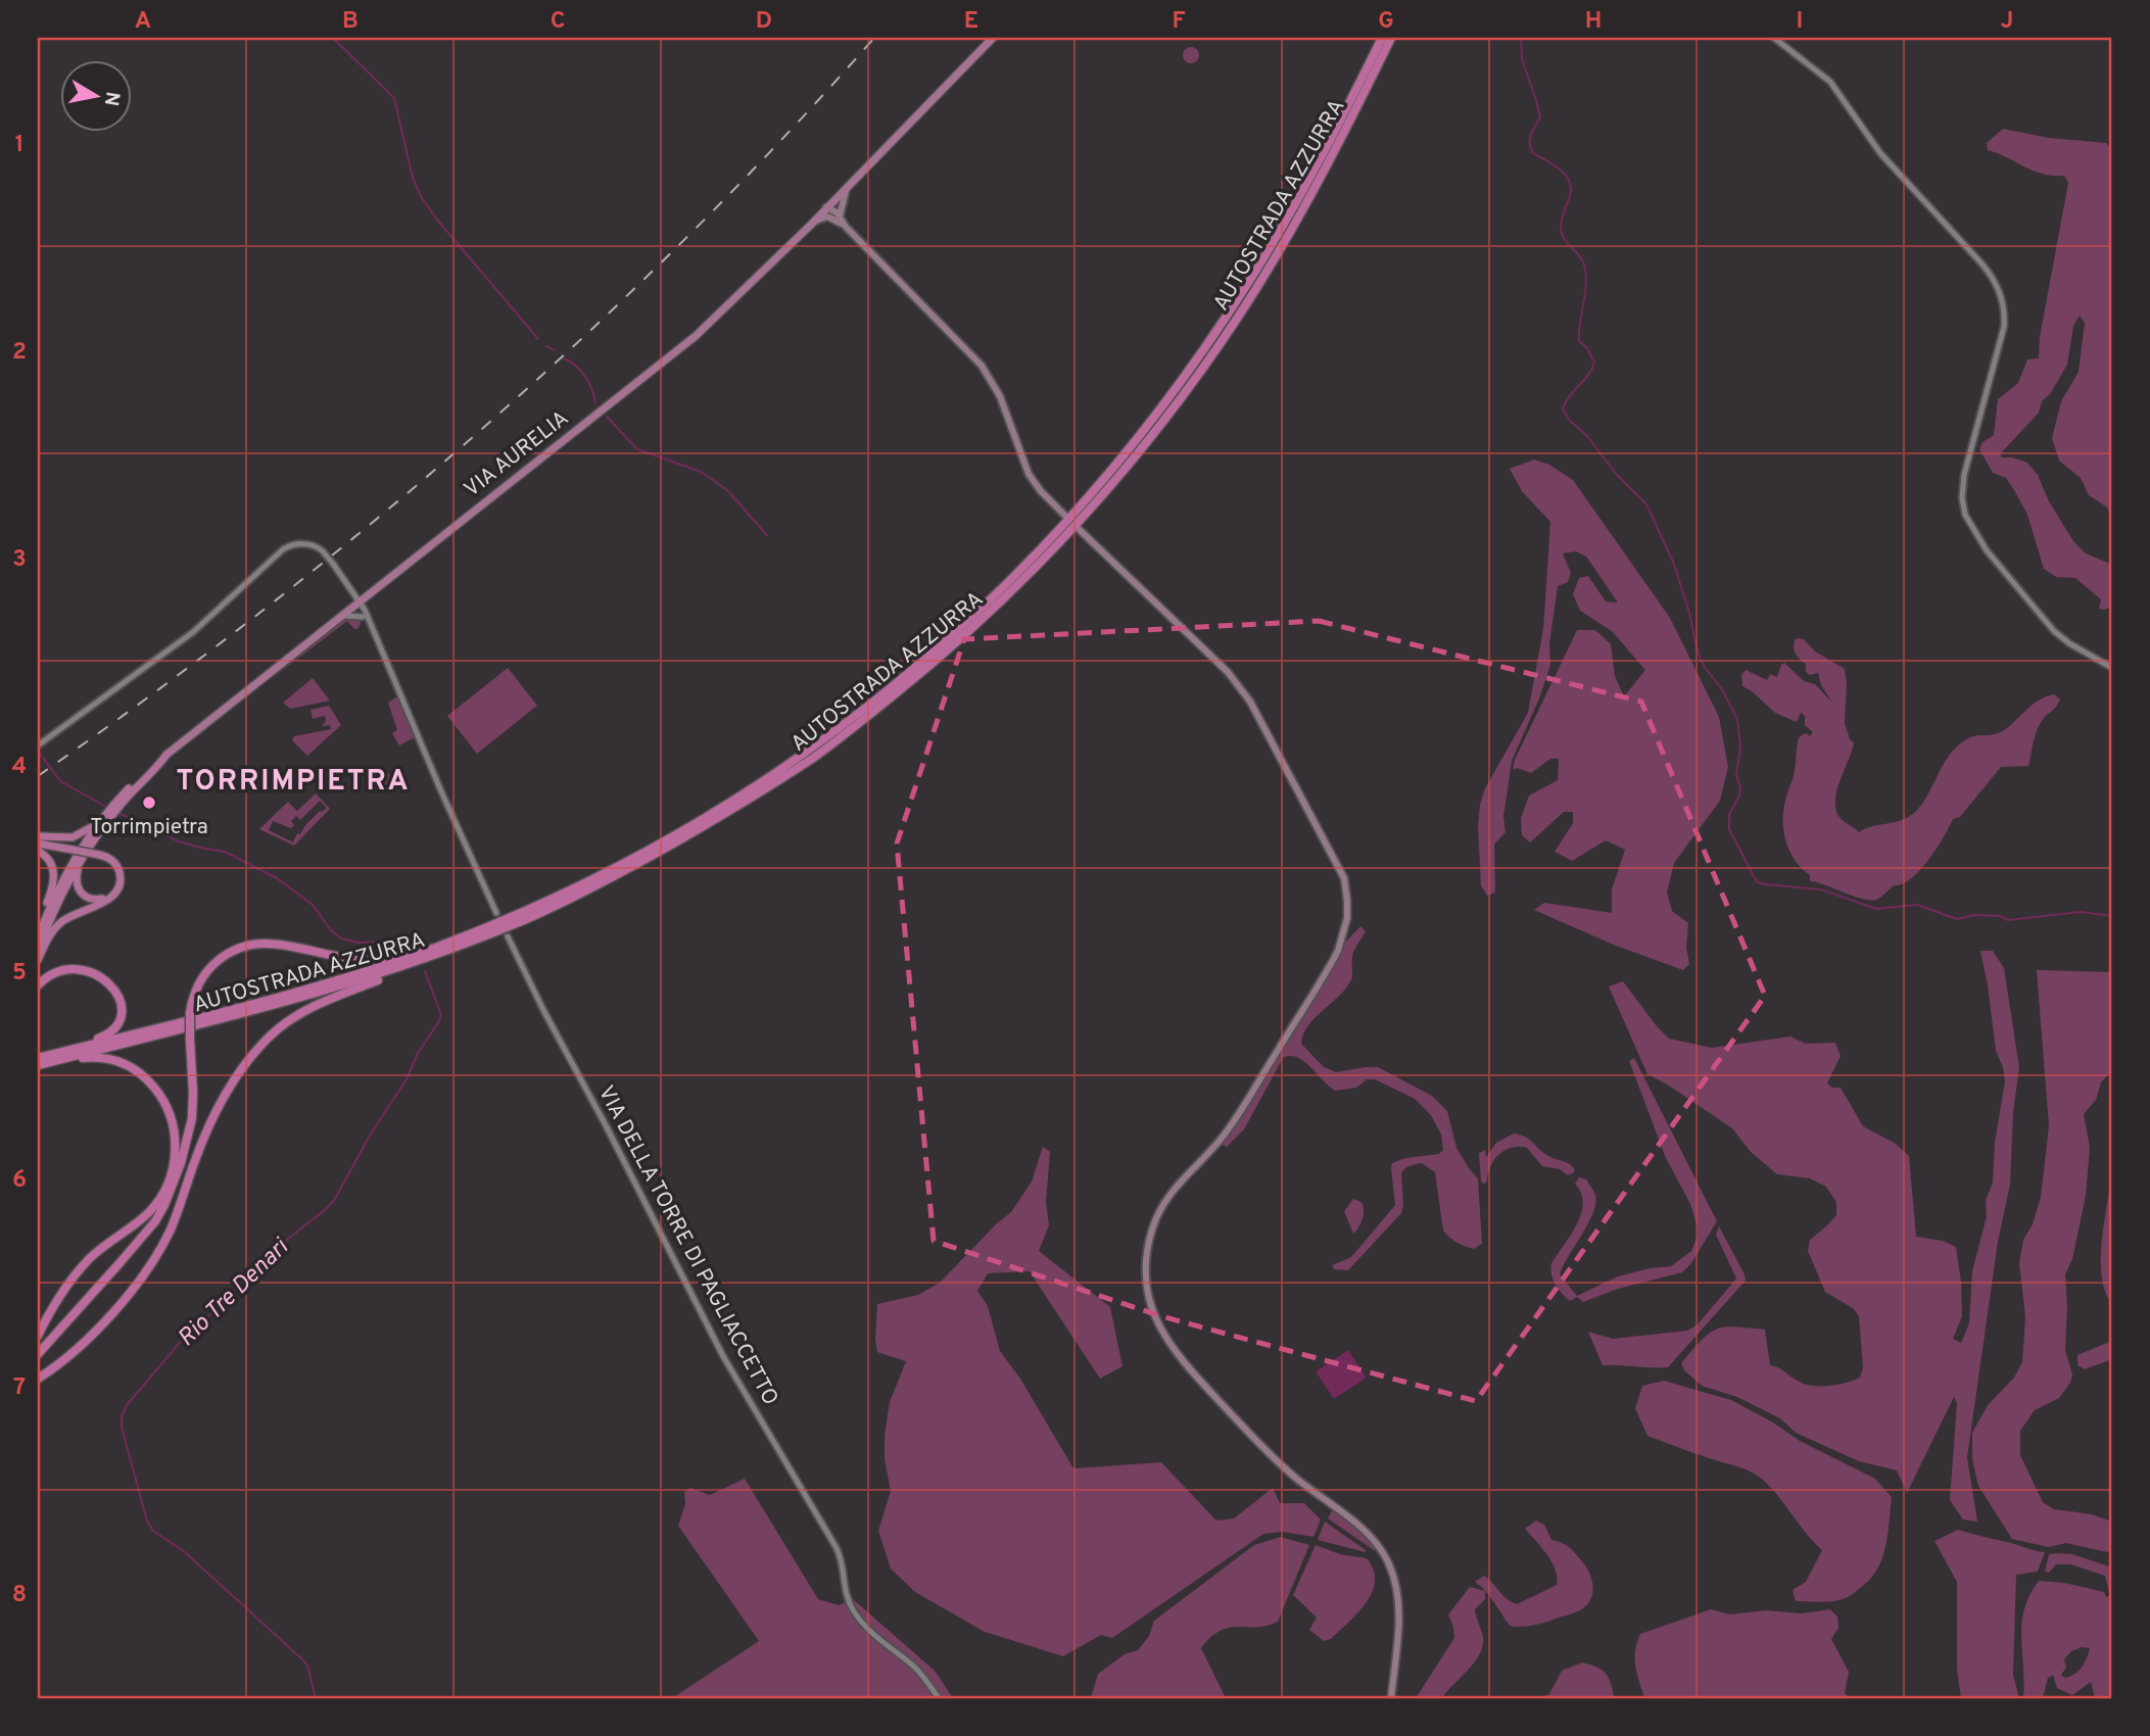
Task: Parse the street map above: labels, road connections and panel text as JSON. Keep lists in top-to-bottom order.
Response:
{
  "streets": {
    "highway": ["AUTOSTRADA AZZURRA", "VIA AURELIA"],
    "street": ["VIA DELLA TORRE DI PAGLIACCETTO"]
  },
  "districts": ["TORRIMPIETRA"],
  "water": ["Rio Tre Denari"],
  "places": ["Torrimpietra"],
  "north": "right",
  "grid": {
    "columns": [
      "A",
      "B",
      "C",
      "D",
      "E",
      "F",
      "G",
      "H",
      "I",
      "J"
    ],
    "rows": [
      "1",
      "2",
      "3",
      "4",
      "5",
      "6",
      "7",
      "8"
    ]
  }
}
